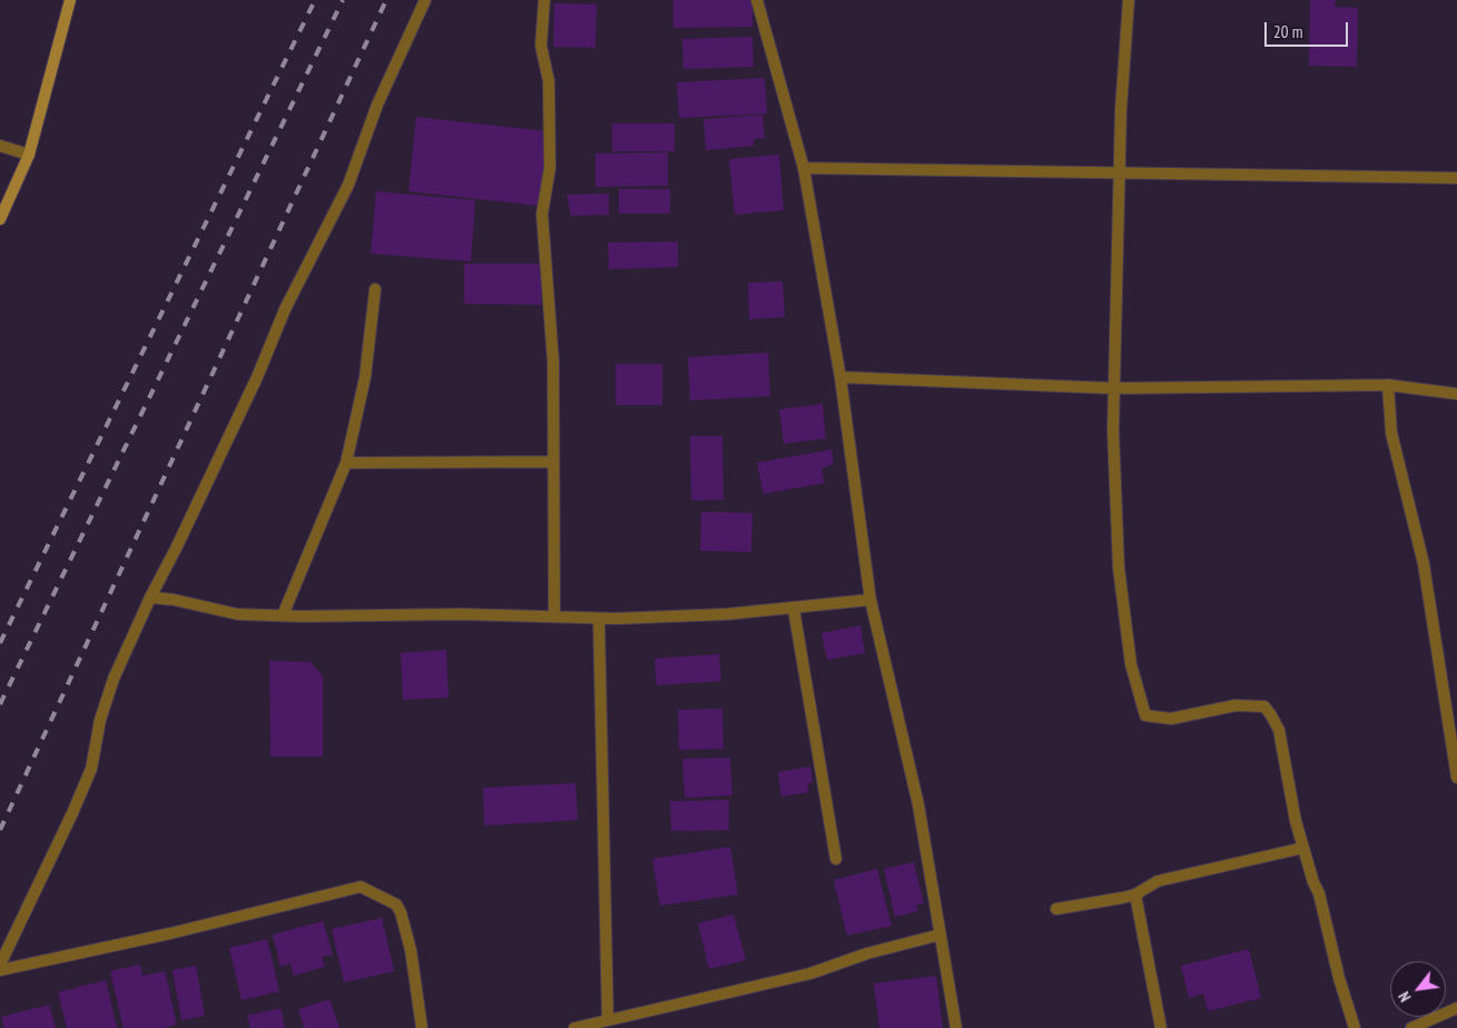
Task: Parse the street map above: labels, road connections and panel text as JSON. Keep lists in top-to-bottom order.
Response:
{
  "scale_bar": "20 m",
  "north": "bottom left"
}
